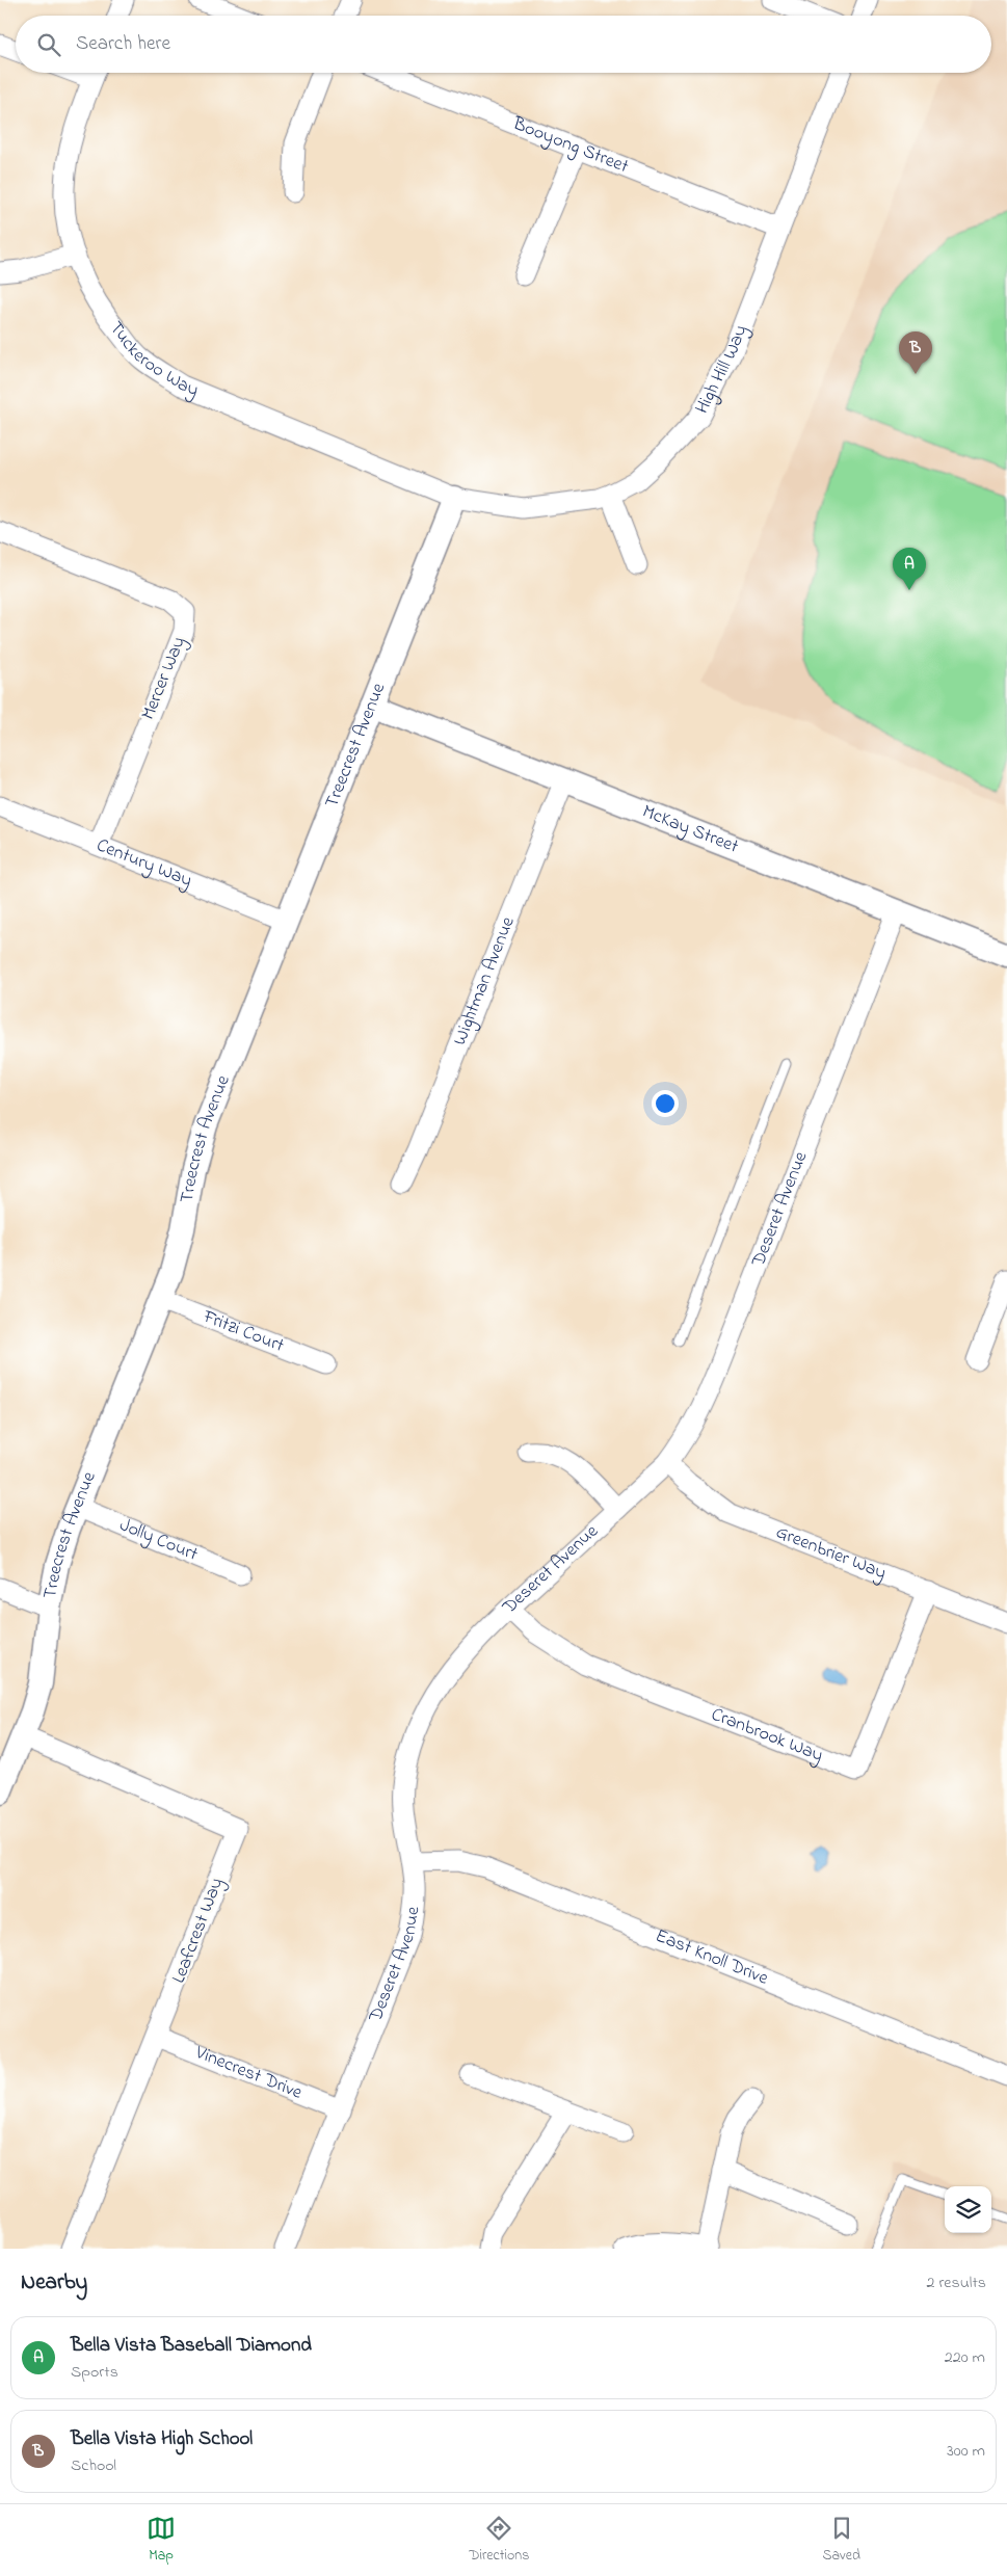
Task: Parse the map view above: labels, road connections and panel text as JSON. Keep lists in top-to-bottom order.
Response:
{
  "streets": {
    "street": [
      "Booyong Street",
      "Tuckeroo Way",
      "High Hill Way",
      "Mercer Way",
      "Treecrest Avenue",
      "McKay Street",
      "Century Way",
      "Wightman Avenue",
      "Deseret Avenue",
      "Fritzi Court",
      "Jolly Court",
      "Greenbrier Way",
      "Cranbrook Way",
      "Leafcrest Way",
      "East Knoll Drive",
      "Vinecrest Drive"
    ]
  },
  "crossings": [
    ["Booyong Street", "High Hill Way"],
    ["Tuckeroo Way", "High Hill Way"],
    ["Tuckeroo Way", "Treecrest Avenue"],
    ["High Hill Way", "Treecrest Avenue"],
    ["Mercer Way", "Century Way"],
    ["Treecrest Avenue", "McKay Street"],
    ["Treecrest Avenue", "Century Way"],
    ["Treecrest Avenue", "Fritzi Court"],
    ["Treecrest Avenue", "Jolly Court"],
    ["Treecrest Avenue", "Leafcrest Way"],
    ["McKay Street", "Wightman Avenue"],
    ["McKay Street", "Deseret Avenue"],
    ["Deseret Avenue", "Greenbrier Way"],
    ["Deseret Avenue", "Cranbrook Way"],
    ["Deseret Avenue", "East Knoll Drive"],
    ["Deseret Avenue", "Vinecrest Drive"],
    ["Greenbrier Way", "Cranbrook Way"],
    ["Leafcrest Way", "Vinecrest Drive"]
  ],
  "page": {
    "search": "Search here",
    "pins": ["B", "A"],
    "heading": ["Nearby", "2 results"],
    "list": [
      {
        "mark": "A",
        "name": "Bella Vista Baseball Diamond",
        "note": "Sports",
        "value": "220 m"
      },
      {
        "mark": "B",
        "name": "Bella Vista High School",
        "note": "School",
        "value": "300 m"
      }
    ],
    "nav": ["Map", "Directions", "Saved"]
  }
}
